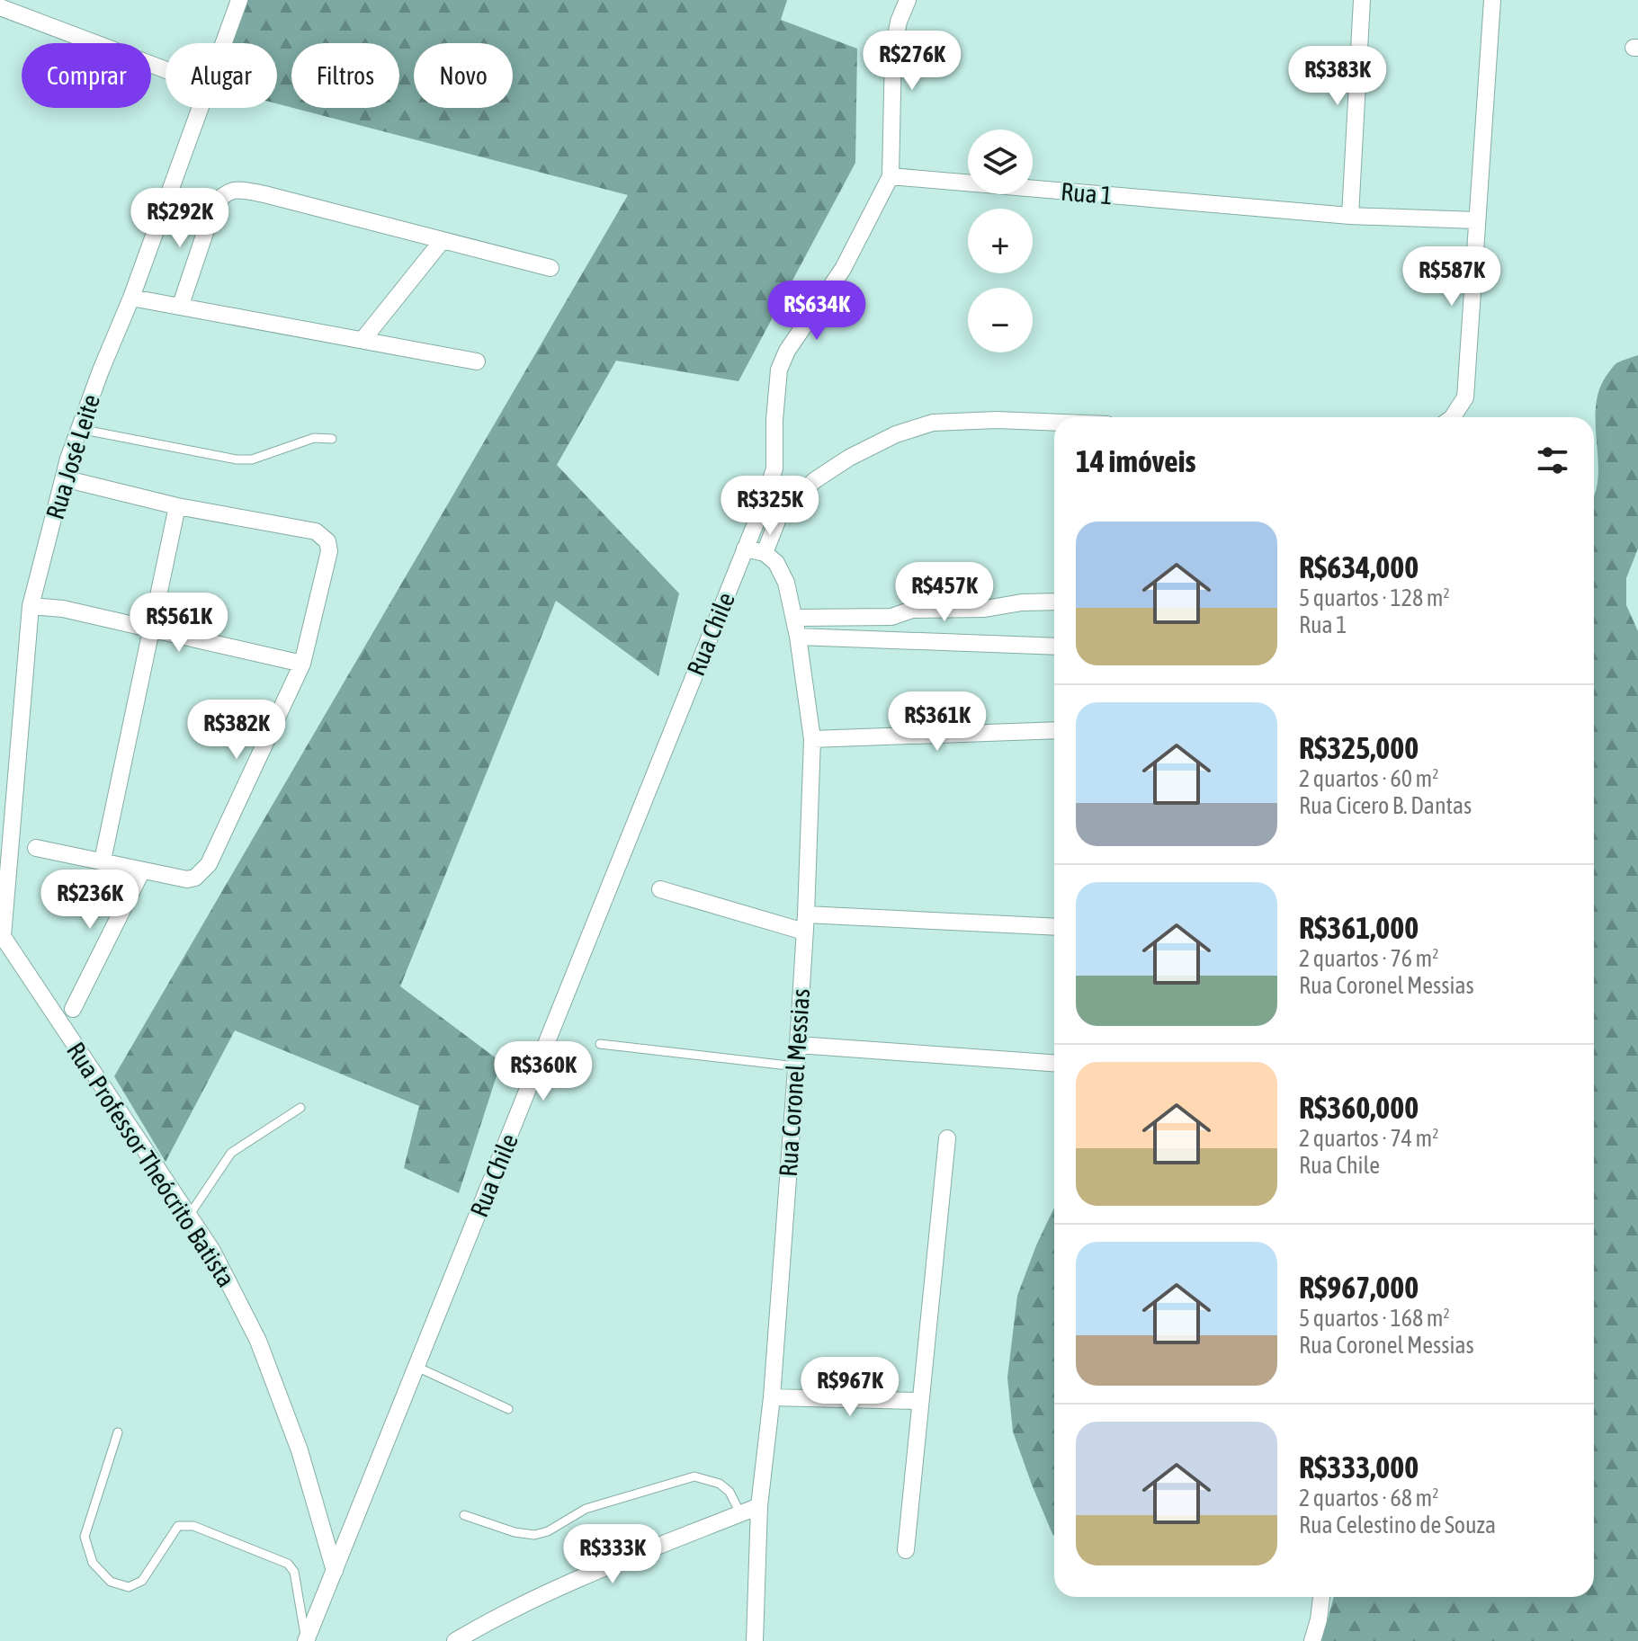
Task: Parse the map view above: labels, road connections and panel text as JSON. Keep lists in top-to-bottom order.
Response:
{
  "streets": {
    "street": [
      "Rua 1",
      "Rua José Leite",
      "Rua Chile",
      "Rua Coronel Messias",
      "Rua Professor Theócrito Batista"
    ]
  },
  "crossings": [
    ["Rua José Leite", "Rua Professor Theócrito Batista"],
    ["Rua Chile", "Rua Professor Theócrito Batista"]
  ],
  "page": {
    "price": [
      "R$276K",
      "R$383K",
      "R$292K",
      "R$587K",
      "R$634K",
      "R$325K",
      "R$457K",
      "R$561K",
      "R$361K",
      "R$382K",
      "R$236K",
      "R$360K",
      "R$967K",
      "R$333K"
    ],
    "chip": [
      "Comprar",
      "Alugar",
      "Filtros",
      "Novo"
    ],
    "map_buttons": ["+", "−"],
    "heading": "14 imóveis",
    "list": [
      {
        "name": "R$634,000",
        "note": "5 quartos · 128 m² · Rua 1"
      },
      {
        "name": "R$325,000",
        "note": "2 quartos · 60 m² · Rua Cicero B. Dantas"
      },
      {
        "name": "R$361,000",
        "note": "2 quartos · 76 m² · Rua Coronel Messias"
      },
      {
        "name": "R$360,000",
        "note": "2 quartos · 74 m² · Rua Chile"
      },
      {
        "name": "R$967,000",
        "note": "5 quartos · 168 m² · Rua Coronel Messias"
      },
      {
        "name": "R$333,000",
        "note": "2 quartos · 68 m² · Rua Celestino de Souza"
      }
    ]
  }
}
